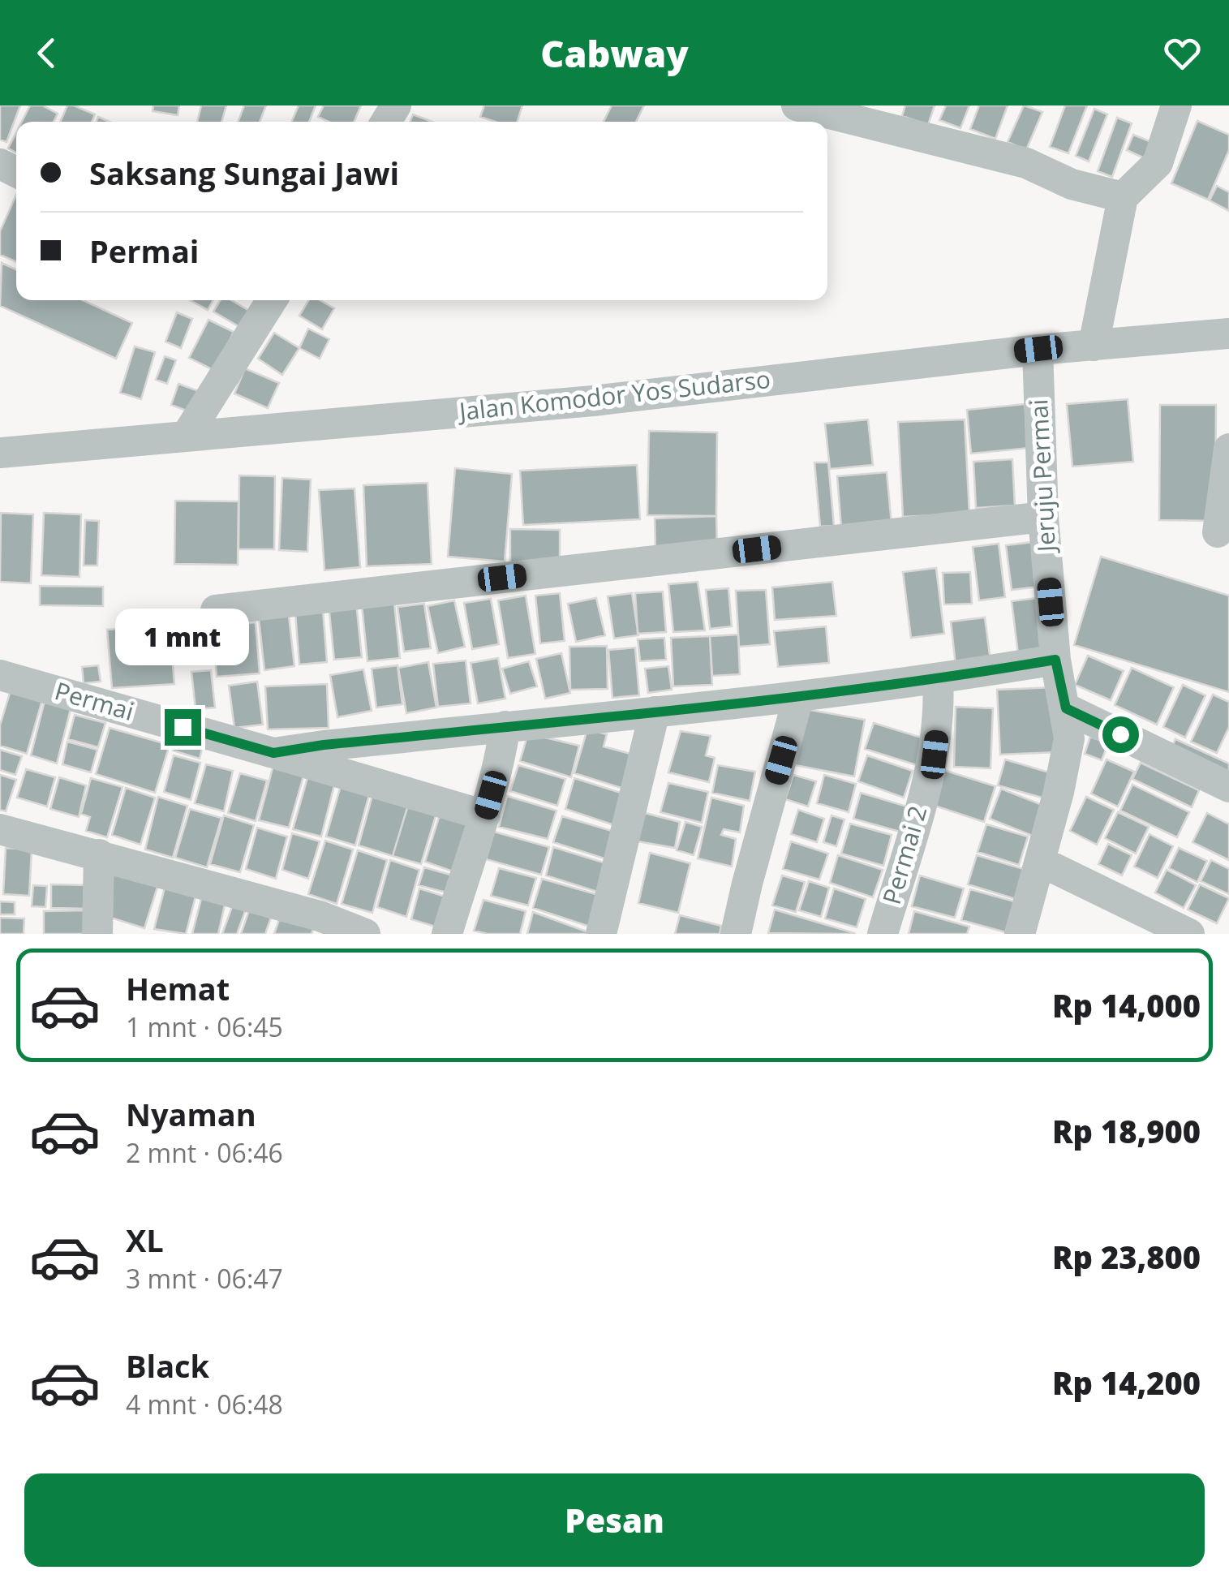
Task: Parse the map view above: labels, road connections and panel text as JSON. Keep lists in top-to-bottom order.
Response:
{
  "streets": {
    "street": [
      "Jalan Komodor Yos Sudarso",
      "Jeruju Permai",
      "Permai",
      "Permai 2"
    ]
  },
  "crossings": [
    ["Jalan Komodor Yos Sudarso", "Jeruju Permai"],
    ["Jeruju Permai", "Permai"],
    ["Permai", "Permai 2"]
  ],
  "page": {
    "header": "Cabway",
    "banner": ["Saksang Sungai Jawi", "Permai"],
    "bubble": "1 mnt",
    "list": [
      {
        "name": "Hemat",
        "note": "1 mnt · 06:45",
        "value": "Rp 14,000"
      },
      {
        "name": "Nyaman",
        "note": "2 mnt · 06:46",
        "value": "Rp 18,900"
      },
      {
        "name": "XL",
        "note": "3 mnt · 06:47",
        "value": "Rp 23,800"
      },
      {
        "name": "Black",
        "note": "4 mnt · 06:48",
        "value": "Rp 14,200"
      }
    ],
    "buttons": "Pesan"
  }
}
